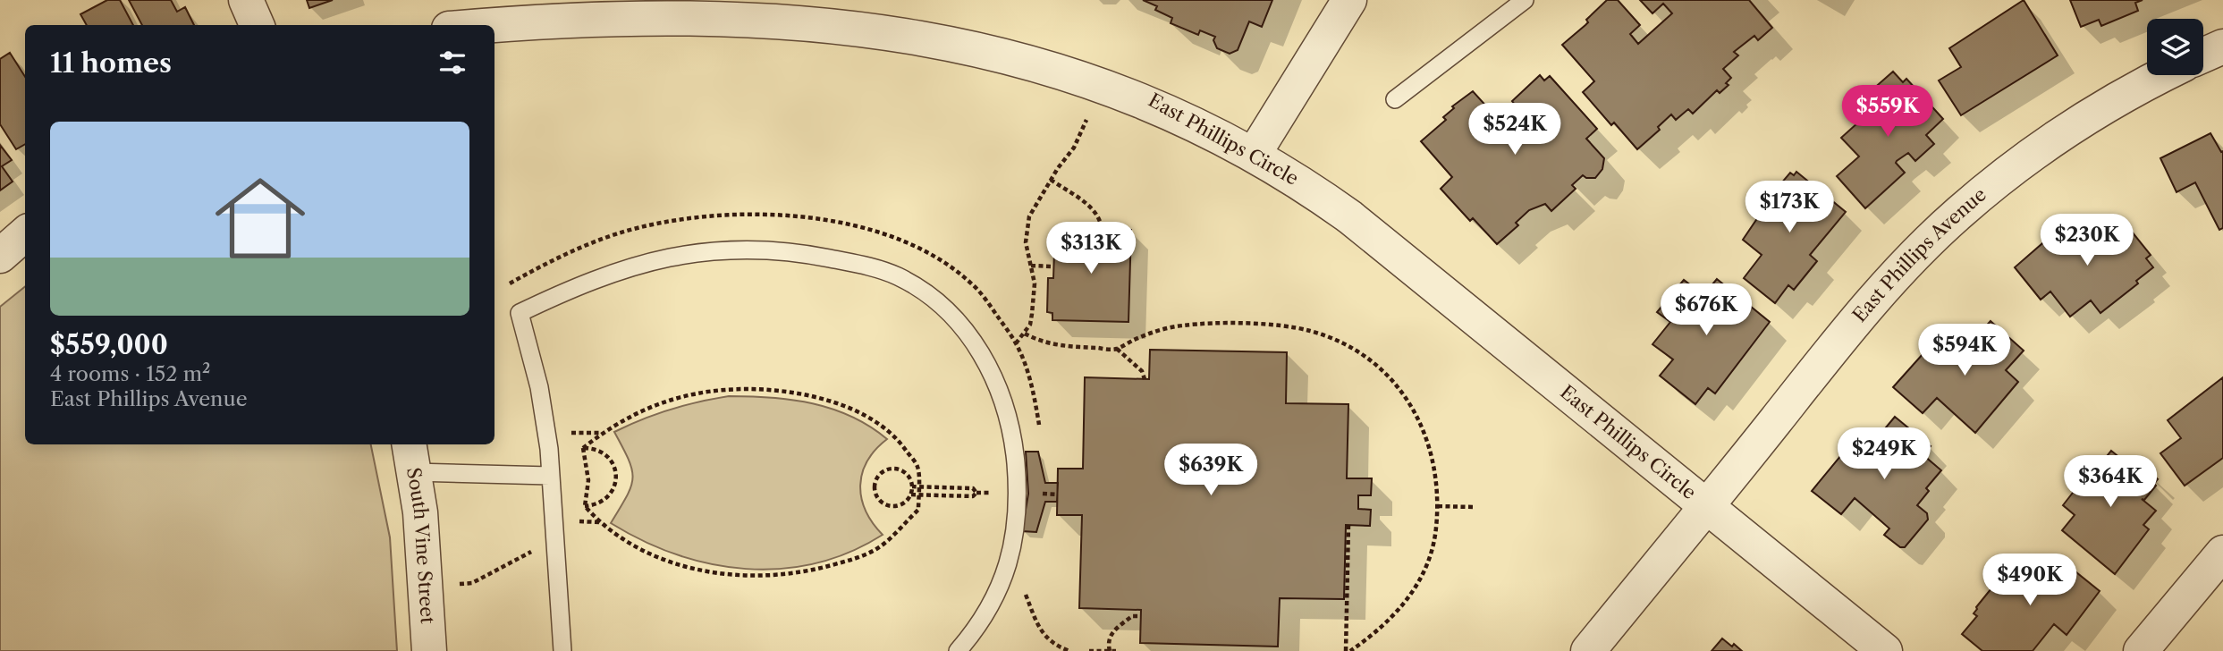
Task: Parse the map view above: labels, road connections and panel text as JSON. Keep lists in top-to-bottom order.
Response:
{
  "streets": {
    "street": ["East Phillips Circle", "East Phillips Avenue", "South Vine Street"]
  },
  "crossings": [
    ["East Phillips Circle", "East Phillips Avenue"]
  ],
  "page": {
    "heading": "11 homes",
    "price": [
      "$559K",
      "$524K",
      "$173K",
      "$230K",
      "$313K",
      "$676K",
      "$594K",
      "$249K",
      "$639K",
      "$364K",
      "$490K"
    ],
    "list": [
      {
        "name": "$559,000",
        "note": "4 rooms · 152 m² · East Phillips Avenue"
      }
    ]
  }
}
